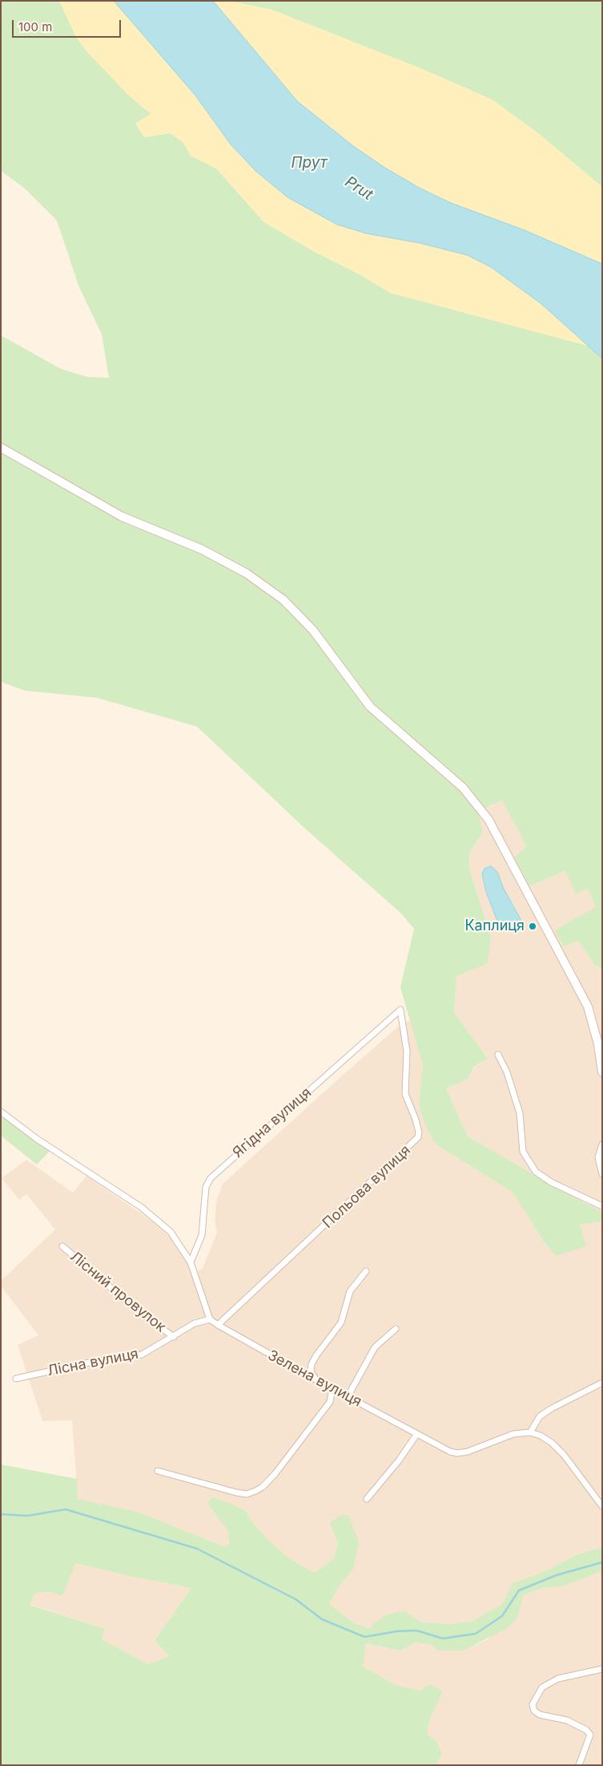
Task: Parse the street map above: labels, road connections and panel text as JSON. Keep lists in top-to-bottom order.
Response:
{
  "streets": {
    "street": [
      "Ягідна вулиця",
      "Польова вулиця",
      "Лісний провулок",
      "Лісна вулиця",
      "Зелена вулиця"
    ]
  },
  "crossings": [
    ["Ягідна вулиця", "Польова вулиця"],
    ["Польова вулиця", "Зелена вулиця"],
    ["Лісний провулок", "Лісна вулиця"],
    ["Лісна вулиця", "Зелена вулиця"]
  ],
  "water": ["Прут", "Prut"],
  "places": ["Каплиця"],
  "scale_bar": "100 m"
}
